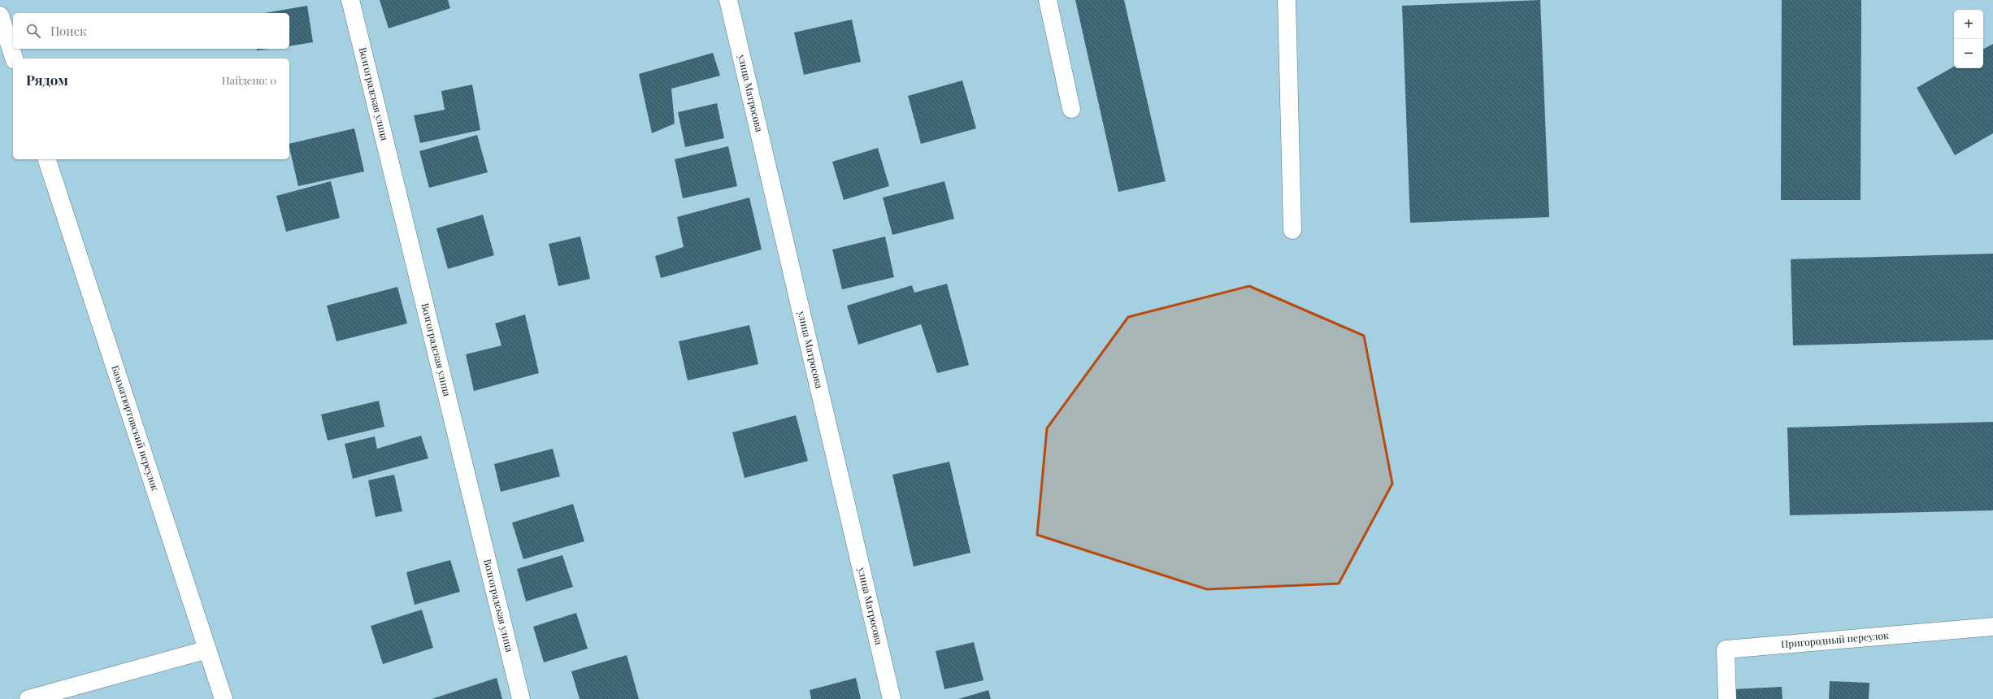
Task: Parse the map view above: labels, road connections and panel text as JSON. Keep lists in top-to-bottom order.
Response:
{
  "streets": {
    "street": [
      "улица Матросова",
      "Волгоградская улица",
      "Бамматюртовский переулок",
      "Пригородный переулок"
    ]
  },
  "page": {
    "map_buttons": ["+", "−"],
    "search": "Поиск",
    "heading": ["Рядом", "Найдено: 0"]
  }
}
